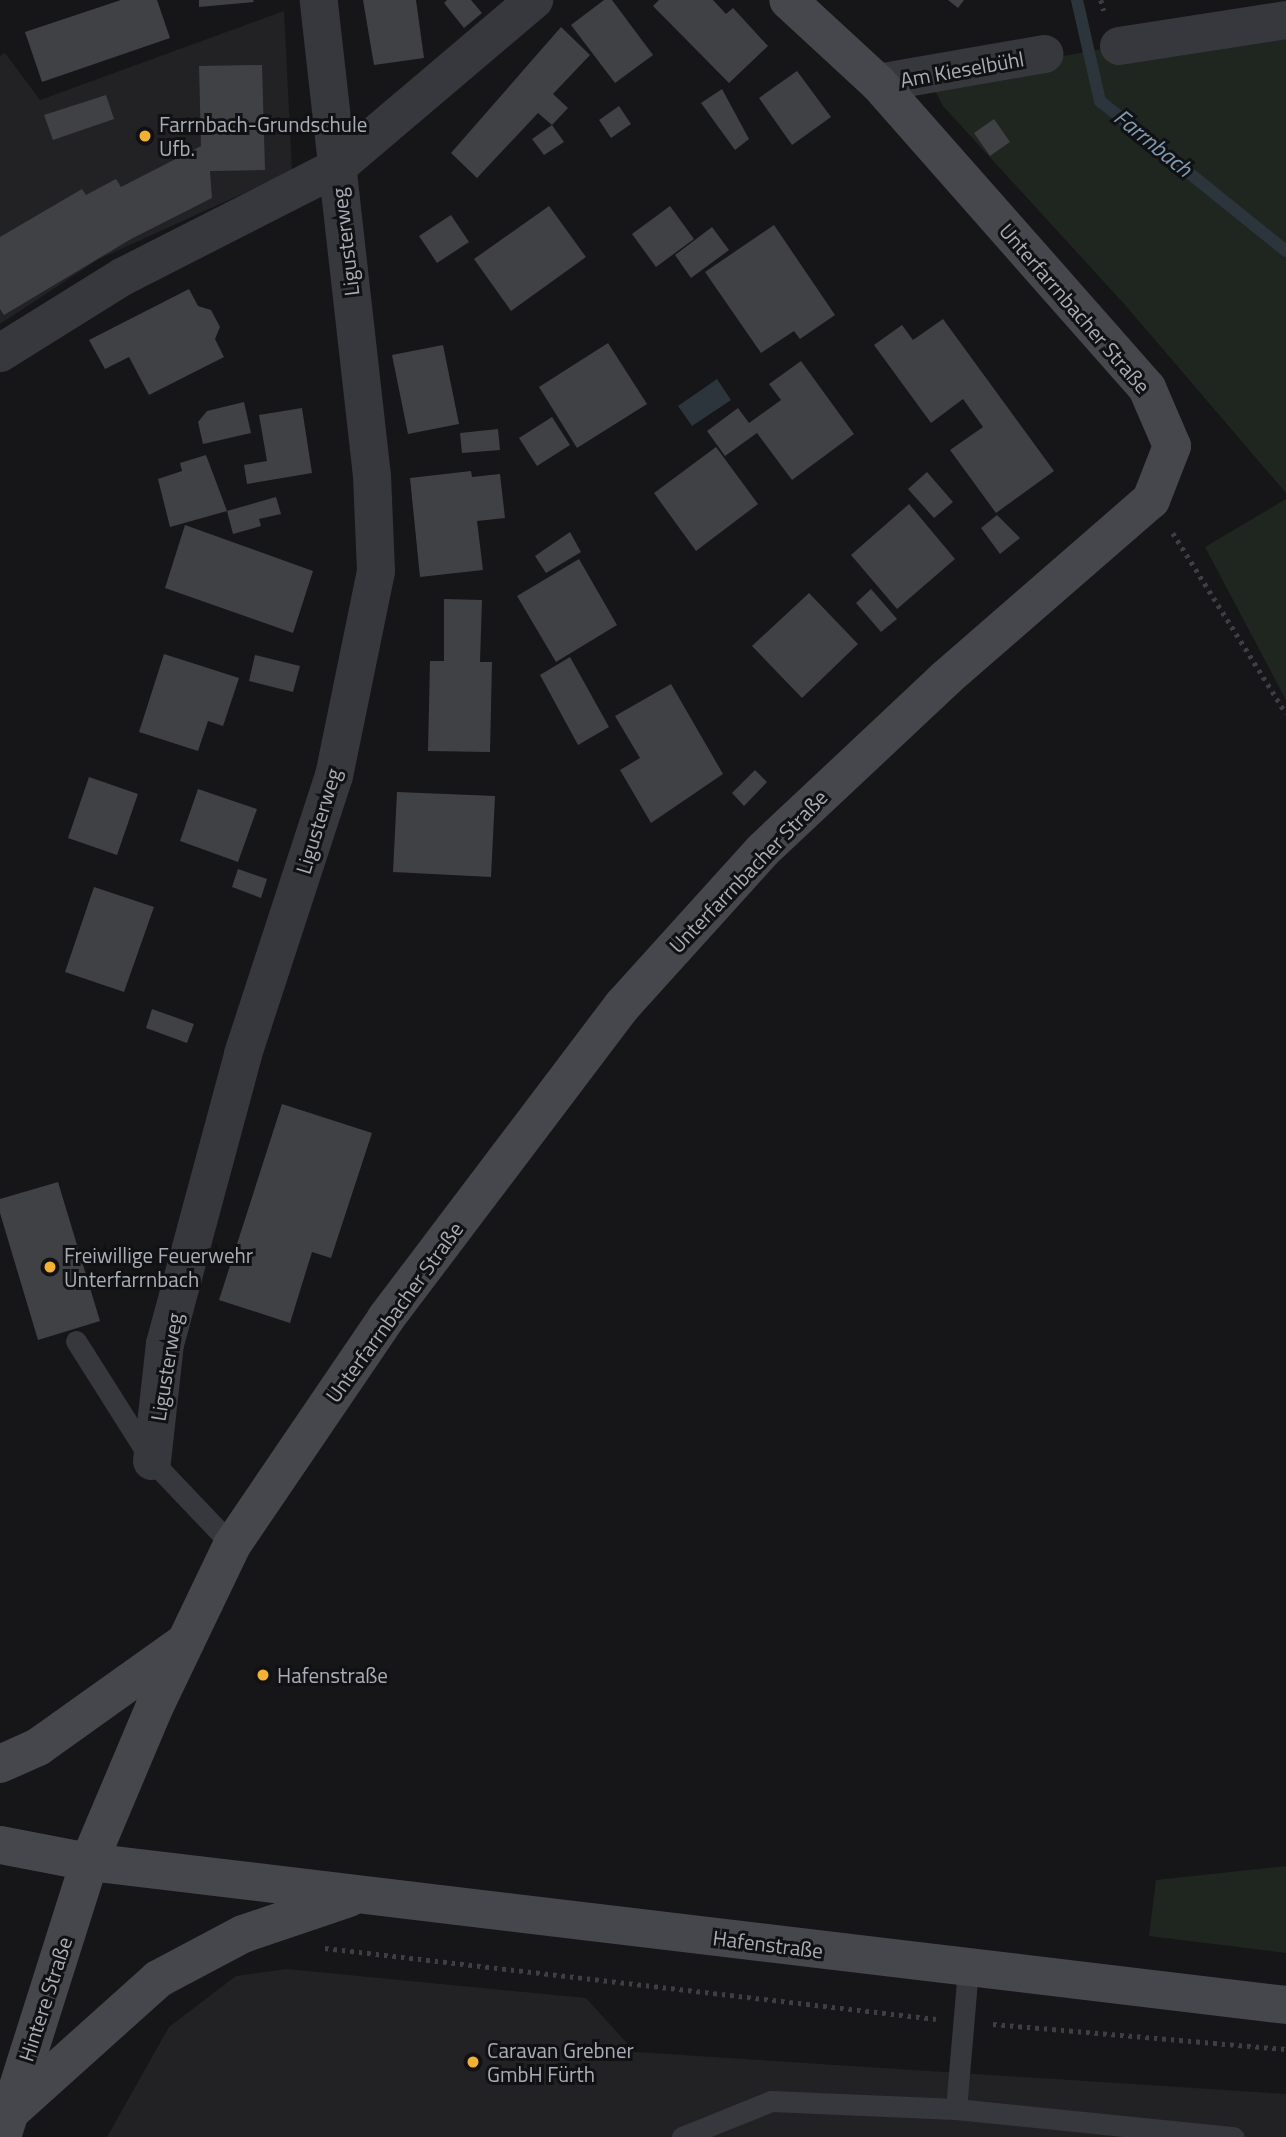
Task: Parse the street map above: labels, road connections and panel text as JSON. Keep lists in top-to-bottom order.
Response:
{
  "streets": {
    "street": [
      "Am Kieselbühl",
      "Ligusterweg",
      "Unterfarrnbacher Straße",
      "Hafenstraße",
      "Hintere Straße"
    ]
  },
  "crossings": [
    ["Am Kieselbühl", "Unterfarrnbacher Straße"],
    ["Unterfarrnbacher Straße", "Hafenstraße"],
    ["Unterfarrnbacher Straße", "Hintere Straße"],
    ["Hafenstraße", "Hintere Straße"]
  ],
  "water": ["Farrnbach"],
  "places": [
    "Farrnbach-Grundschule Ufb.",
    "Freiwillige Feuerwehr Unterfarrnbach",
    "Hafenstraße",
    "Caravan Grebner GmbH Fürth"
  ]
}
